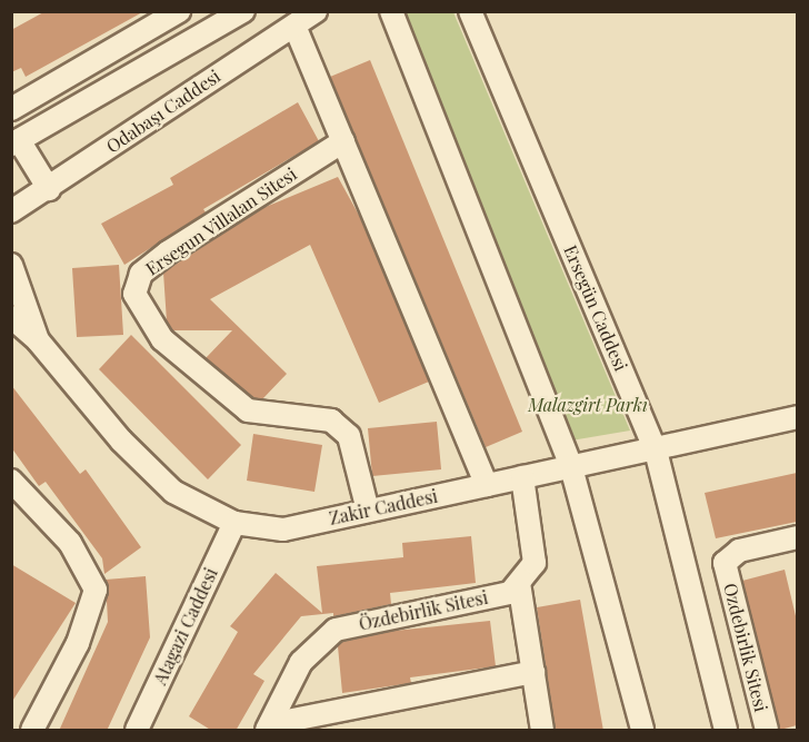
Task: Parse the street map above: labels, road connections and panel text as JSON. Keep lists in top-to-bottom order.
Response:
{
  "streets": {
    "street": [
      "Odabaşı Caddesi",
      "Ersegun Villalan Sitesi",
      "Ersegün Caddesi",
      "Zakir Caddesi",
      "Özdebirlik Sitesi",
      "Atagazi Caddesi",
      "Ozdebirlik Sitesi"
    ]
  },
  "crossings": [
    ["Ersegun Villalan Sitesi", "Zakir Caddesi"],
    ["Ersegün Caddesi", "Zakir Caddesi"],
    ["Zakir Caddesi", "Atagazi Caddesi"]
  ],
  "parks": ["Malazgirt Parkı"]
}
